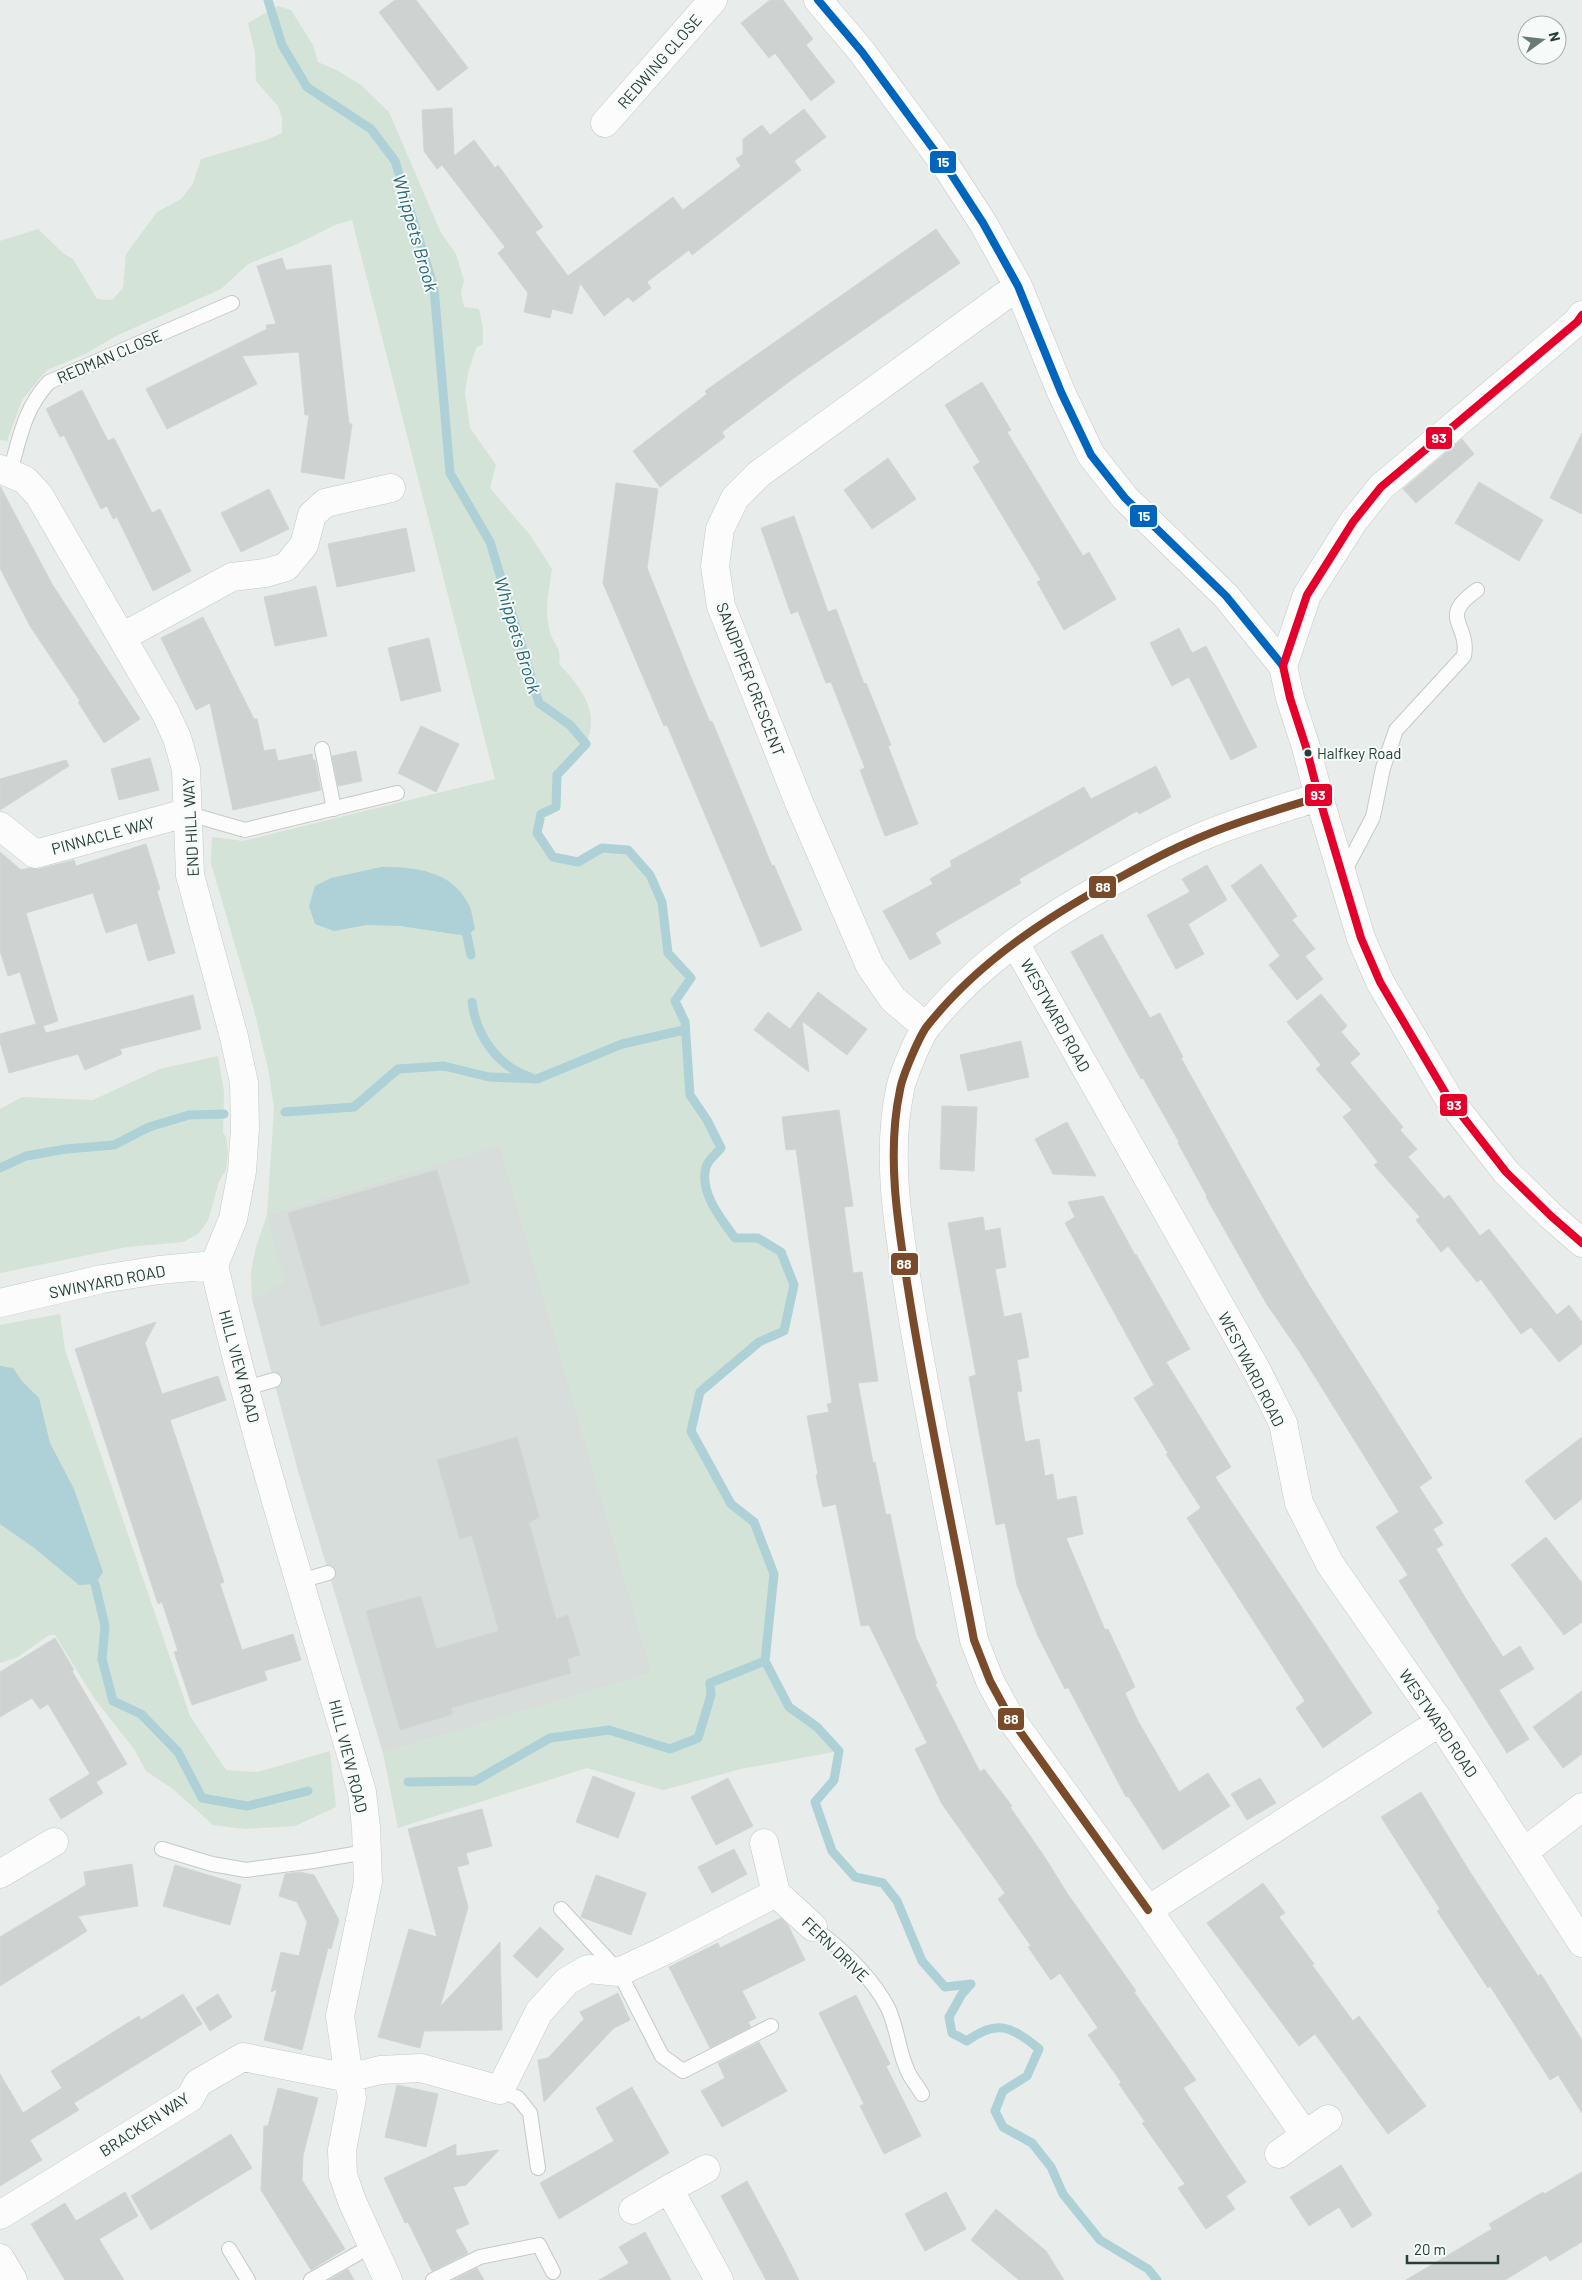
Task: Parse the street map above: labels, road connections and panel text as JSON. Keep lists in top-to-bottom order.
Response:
{
  "streets": {
    "street": [
      "REDWING CLOSE",
      "SANDPIPER CRESCENT",
      "END HILL WAY",
      "PINNACLE WAY",
      "WESTWARD ROAD",
      "SWINYARD ROAD",
      "HILL VIEW ROAD",
      "FERN DRIVE",
      "BRACKEN WAY"
    ],
    "lane": ["REDMAN CLOSE"]
  },
  "crossings": [
    ["REDMAN CLOSE", "END HILL WAY"],
    ["END HILL WAY", "PINNACLE WAY"],
    ["END HILL WAY", "SWINYARD ROAD"],
    ["END HILL WAY", "HILL VIEW ROAD"],
    ["SWINYARD ROAD", "HILL VIEW ROAD"],
    ["HILL VIEW ROAD", "BRACKEN WAY"]
  ],
  "water": ["Whippets Brook"],
  "places": ["Halfkey Road"],
  "lines": ["transit line 15", "transit line 93", "transit line 88"],
  "scale_bar": "20 m",
  "north": "right"
}
